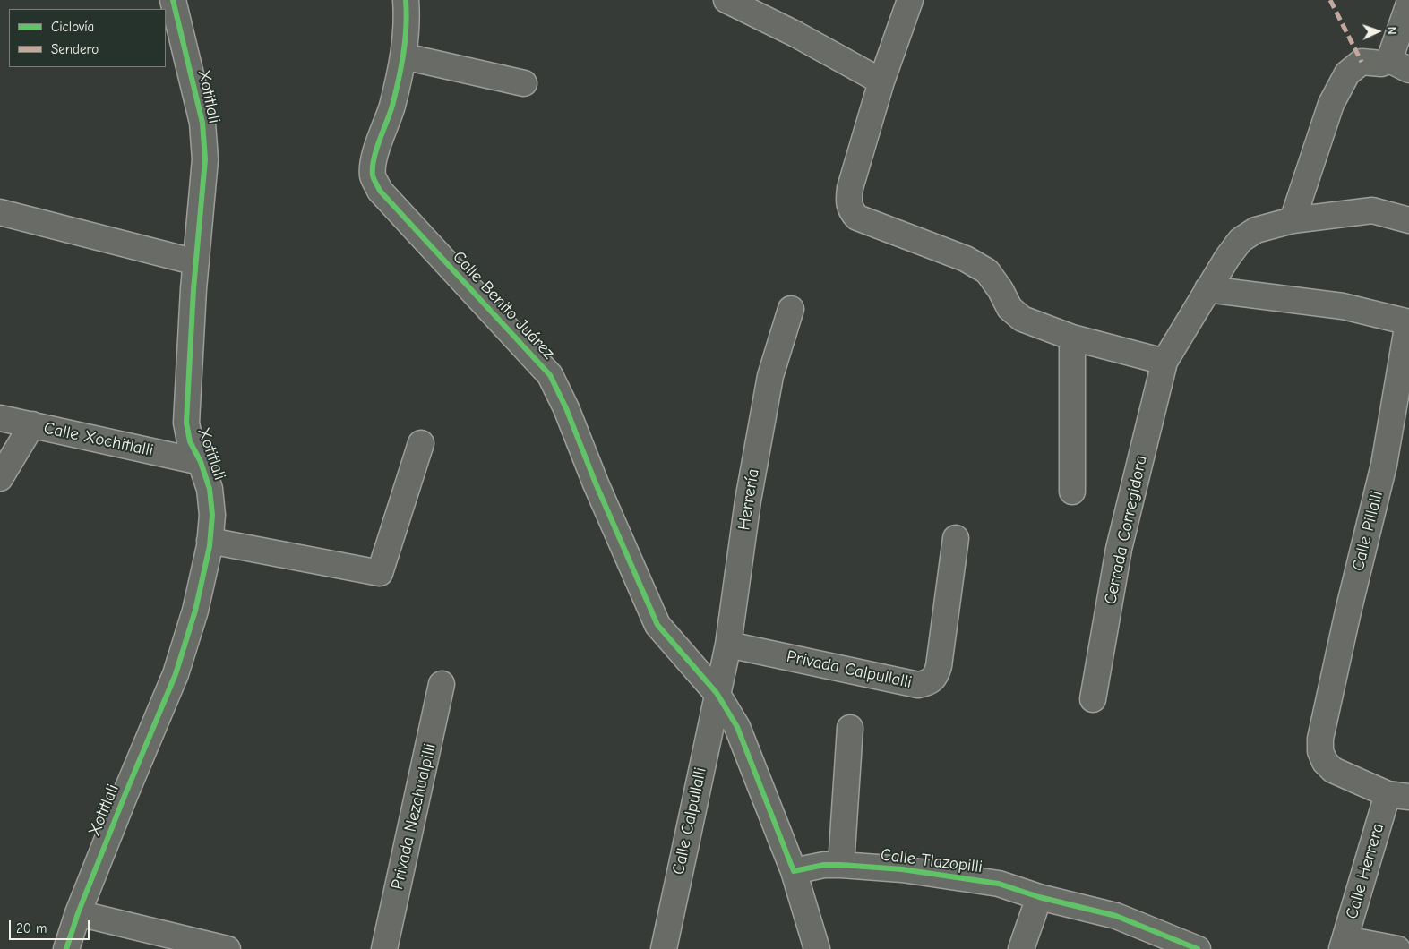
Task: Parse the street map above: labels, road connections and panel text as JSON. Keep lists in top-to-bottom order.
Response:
{
  "streets": {
    "street": [
      "Xotitlali",
      "Calle Benito Juárez",
      "Calle Xochitlalli",
      "Herrería",
      "Cerrada Corregidora",
      "Calle Pillalli",
      "Privada Calpullalli",
      "Privada Nezahualpilli",
      "Calle Calpullalli",
      "Calle Tlazopilli",
      "Calle Herrera"
    ]
  },
  "crossings": [
    ["Xotitlali", "Calle Xochitlalli"],
    ["Calle Benito Juárez", "Herrería"],
    ["Calle Benito Juárez", "Calle Calpullalli"],
    ["Herrería", "Privada Calpullalli"],
    ["Herrería", "Calle Calpullalli"],
    ["Calle Pillalli", "Calle Herrera"]
  ],
  "legend": ["Ciclovía", "Sendero"],
  "scale_bar": "20 m",
  "north": "right"
}
